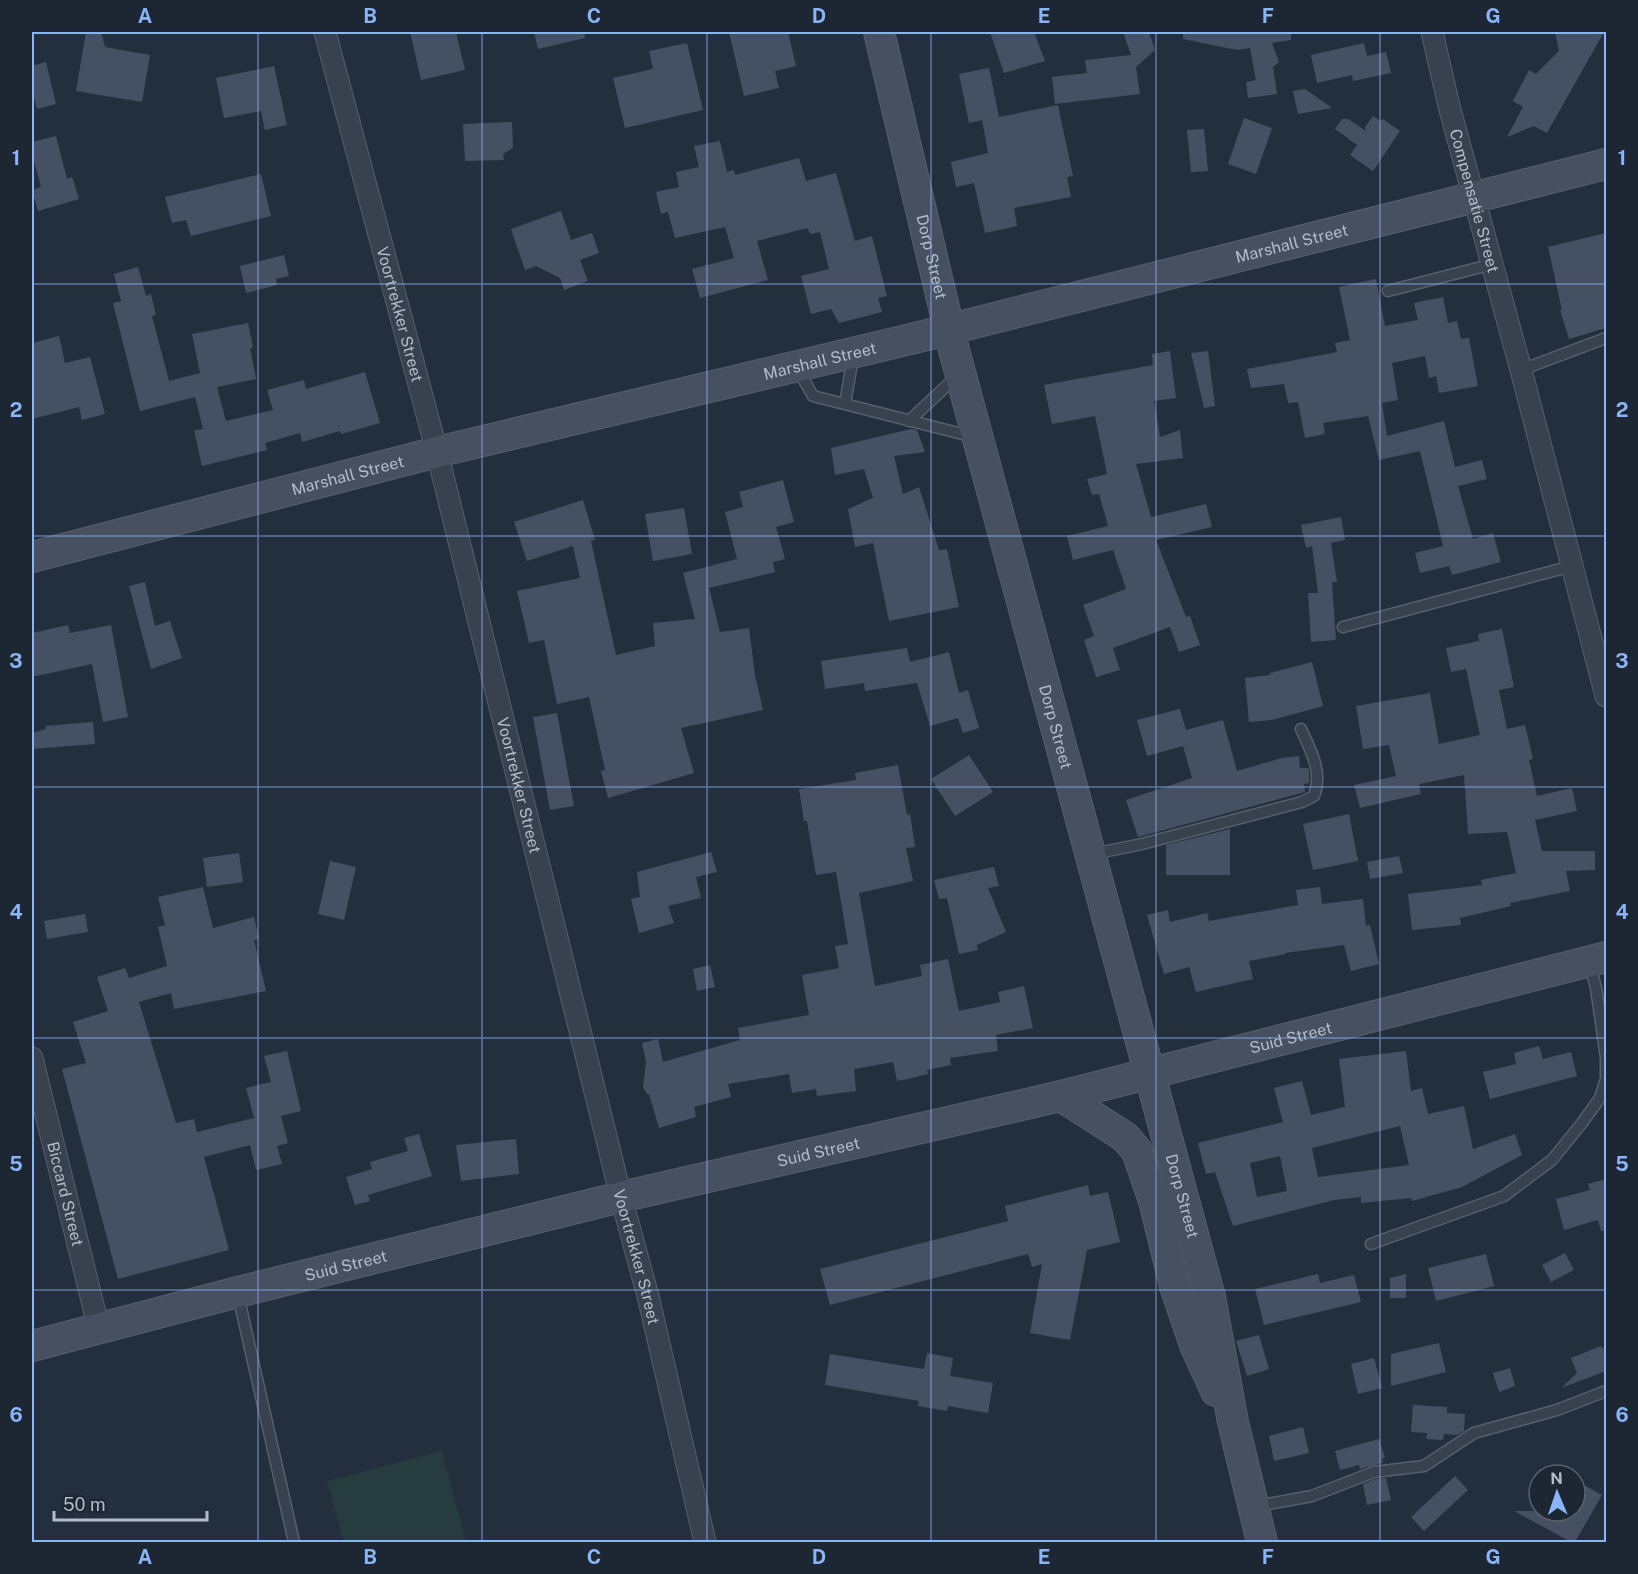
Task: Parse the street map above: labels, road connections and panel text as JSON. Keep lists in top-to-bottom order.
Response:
{
  "streets": {
    "street": [
      "Compensatie Street",
      "Marshall Street",
      "Dorp Street",
      "Voortrekker Street",
      "Suid Street",
      "Biccard Street"
    ]
  },
  "crossings": [
    ["Compensatie Street", "Marshall Street"],
    ["Marshall Street", "Dorp Street"],
    ["Marshall Street", "Voortrekker Street"],
    ["Dorp Street", "Suid Street"],
    ["Voortrekker Street", "Suid Street"],
    ["Suid Street", "Biccard Street"]
  ],
  "scale_bar": "50 m",
  "north": "top",
  "grid": {
    "columns": [
      "A",
      "B",
      "C",
      "D",
      "E",
      "F",
      "G"
    ],
    "rows": [
      "1",
      "2",
      "3",
      "4",
      "5",
      "6"
    ]
  }
}
